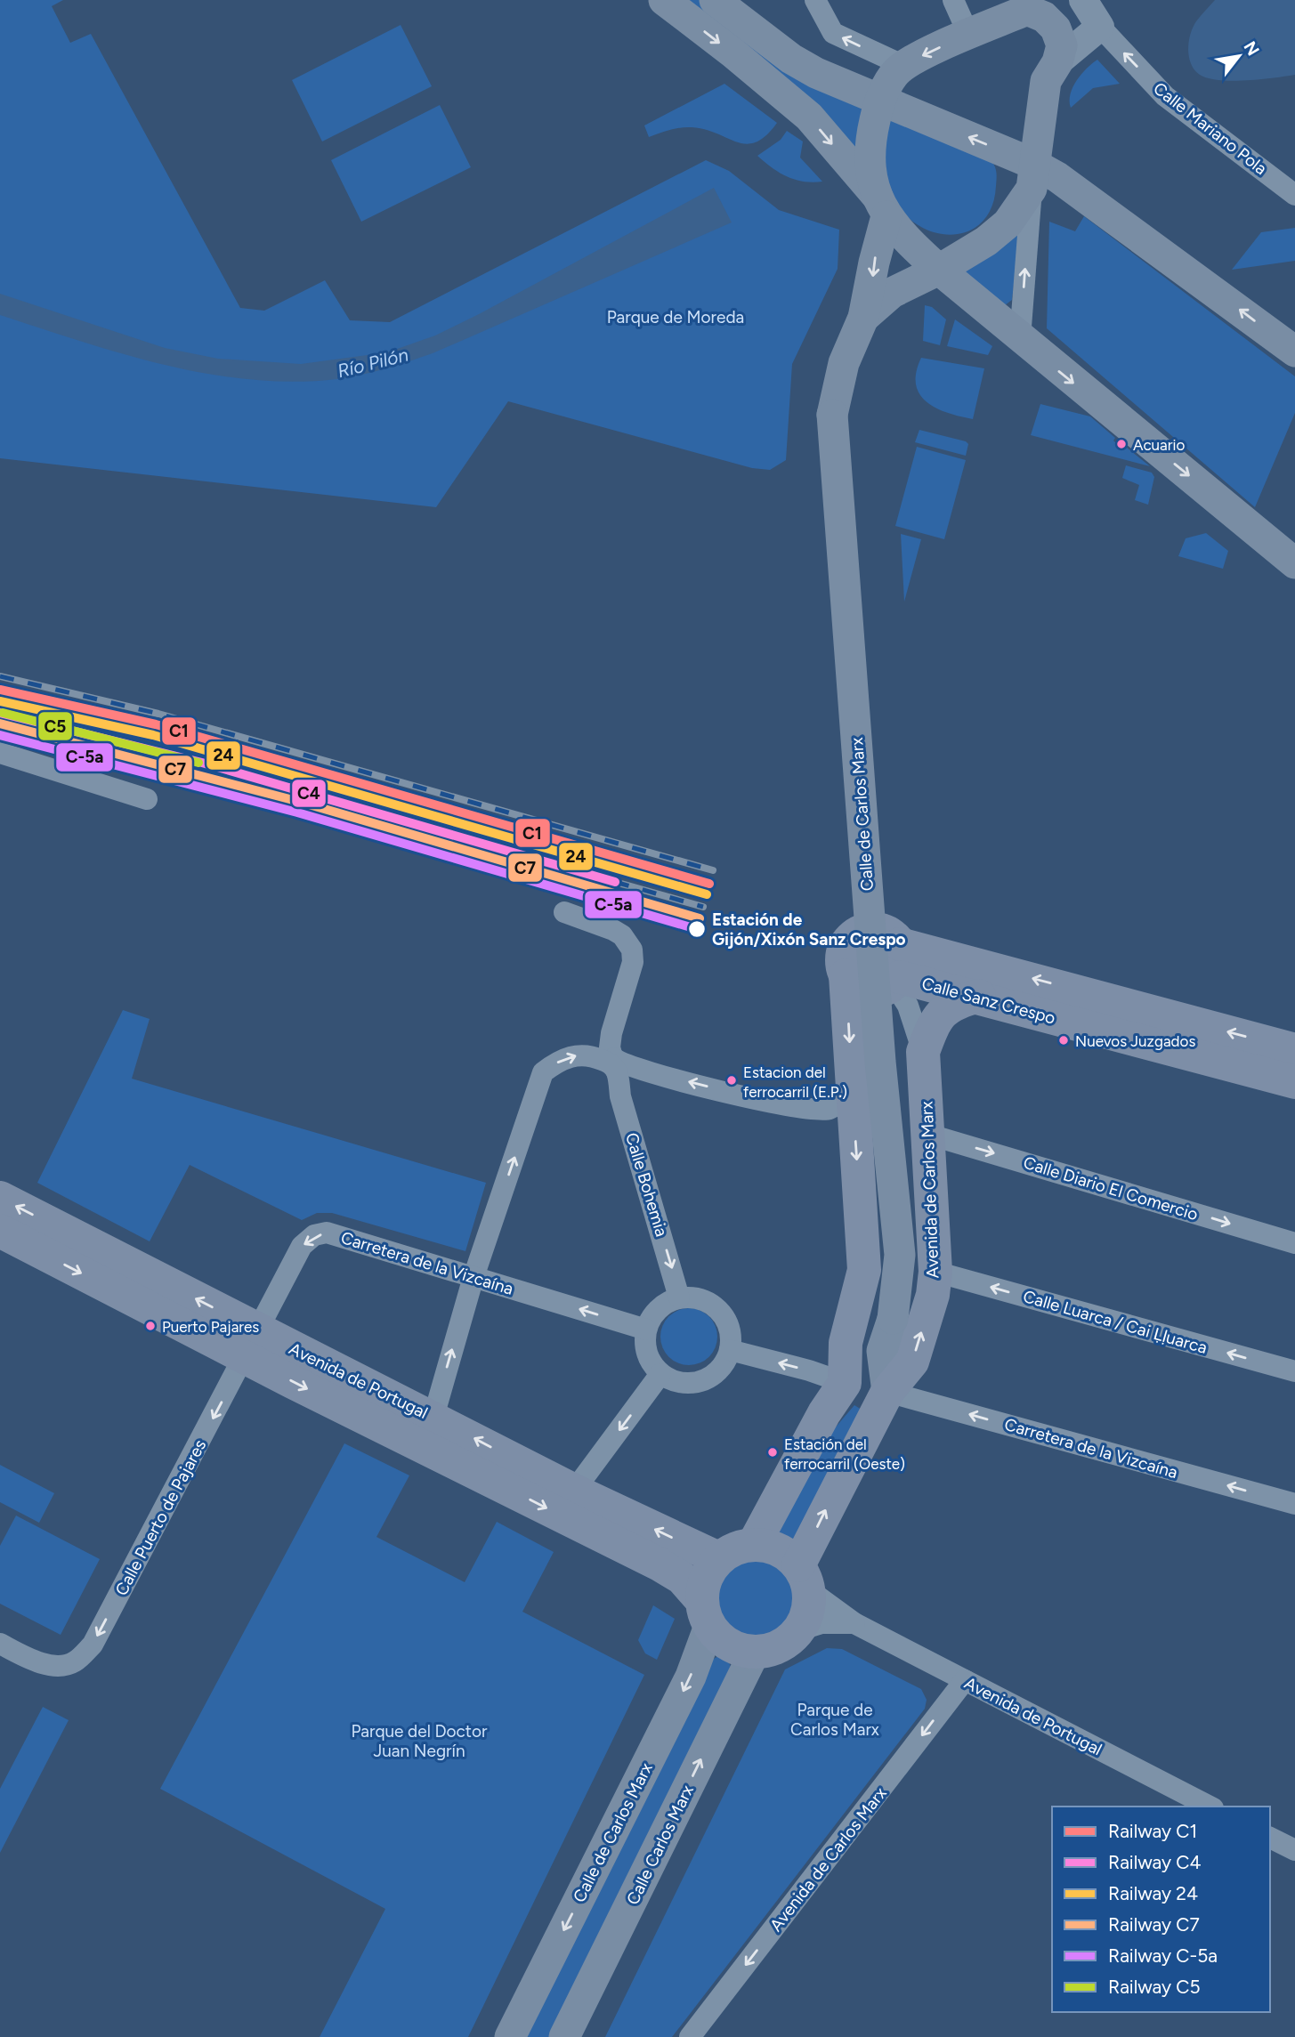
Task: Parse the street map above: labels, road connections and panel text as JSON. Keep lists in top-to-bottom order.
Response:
{
  "streets": {
    "main road": [
      "Calle de Carlos Marx",
      "Calle Sanz Crespo",
      "Avenida de Carlos Marx",
      "Avenida de Portugal",
      "Calle Carlos Marx"
    ],
    "street": [
      "Calle Mariano Pola",
      "Calle Bohemia",
      "Calle Diario El Comercio",
      "Carretera de la Vizcaína",
      "Calle Luarca / Cai Ḷḷuarca",
      "Calle Puerto de Pajares"
    ]
  },
  "crossings": [
    ["Calle de Carlos Marx", "Avenida de Carlos Marx"],
    ["Calle de Carlos Marx", "Carretera de la Vizcaína"],
    ["Calle de Carlos Marx", "Avenida de Portugal"],
    ["Calle de Carlos Marx", "Calle Carlos Marx"],
    ["Calle Sanz Crespo", "Avenida de Carlos Marx"],
    ["Calle Bohemia", "Carretera de la Vizcaína"],
    ["Calle Diario El Comercio", "Avenida de Carlos Marx"],
    ["Avenida de Carlos Marx", "Carretera de la Vizcaína"],
    ["Avenida de Carlos Marx", "Calle Luarca / Cai Ḷḷuarca"],
    ["Avenida de Carlos Marx", "Avenida de Portugal"],
    ["Carretera de la Vizcaína", "Avenida de Portugal"],
    ["Carretera de la Vizcaína", "Calle Puerto de Pajares"],
    ["Avenida de Portugal", "Calle Puerto de Pajares"],
    ["Avenida de Portugal", "Calle Carlos Marx"]
  ],
  "one_way": [
    "Calle Mariano Pola",
    "Calle Bohemia",
    "Calle Diario El Comercio",
    "Carretera de la Vizcaína",
    "Calle Luarca / Cai Ḷḷuarca",
    "Calle Puerto de Pajares",
    "Calle Carlos Marx"
  ],
  "water": ["Río Pilón"],
  "parks": ["Parque de Moreda", "Parque de Carlos Marx", "Parque del Doctor Juan Negrín"],
  "places": [
    "Acuario",
    "Estación de Gijón/Xixón Sanz Crespo",
    "Nuevos Juzgados",
    "Estacion del ferrocarril (E.P.)",
    "Puerto Pajares",
    "Estación del ferrocarril (Oeste)"
  ],
  "lines": [
    "rail line C1",
    "rail line 24",
    "rail line C4",
    "rail line C5",
    "rail line C7",
    "rail line C-5a"
  ],
  "legend": [
    "Railway C1",
    "Railway C4",
    "Railway 24",
    "Railway C7",
    "Railway C-5a",
    "Railway C5"
  ],
  "north": "top right"
}
